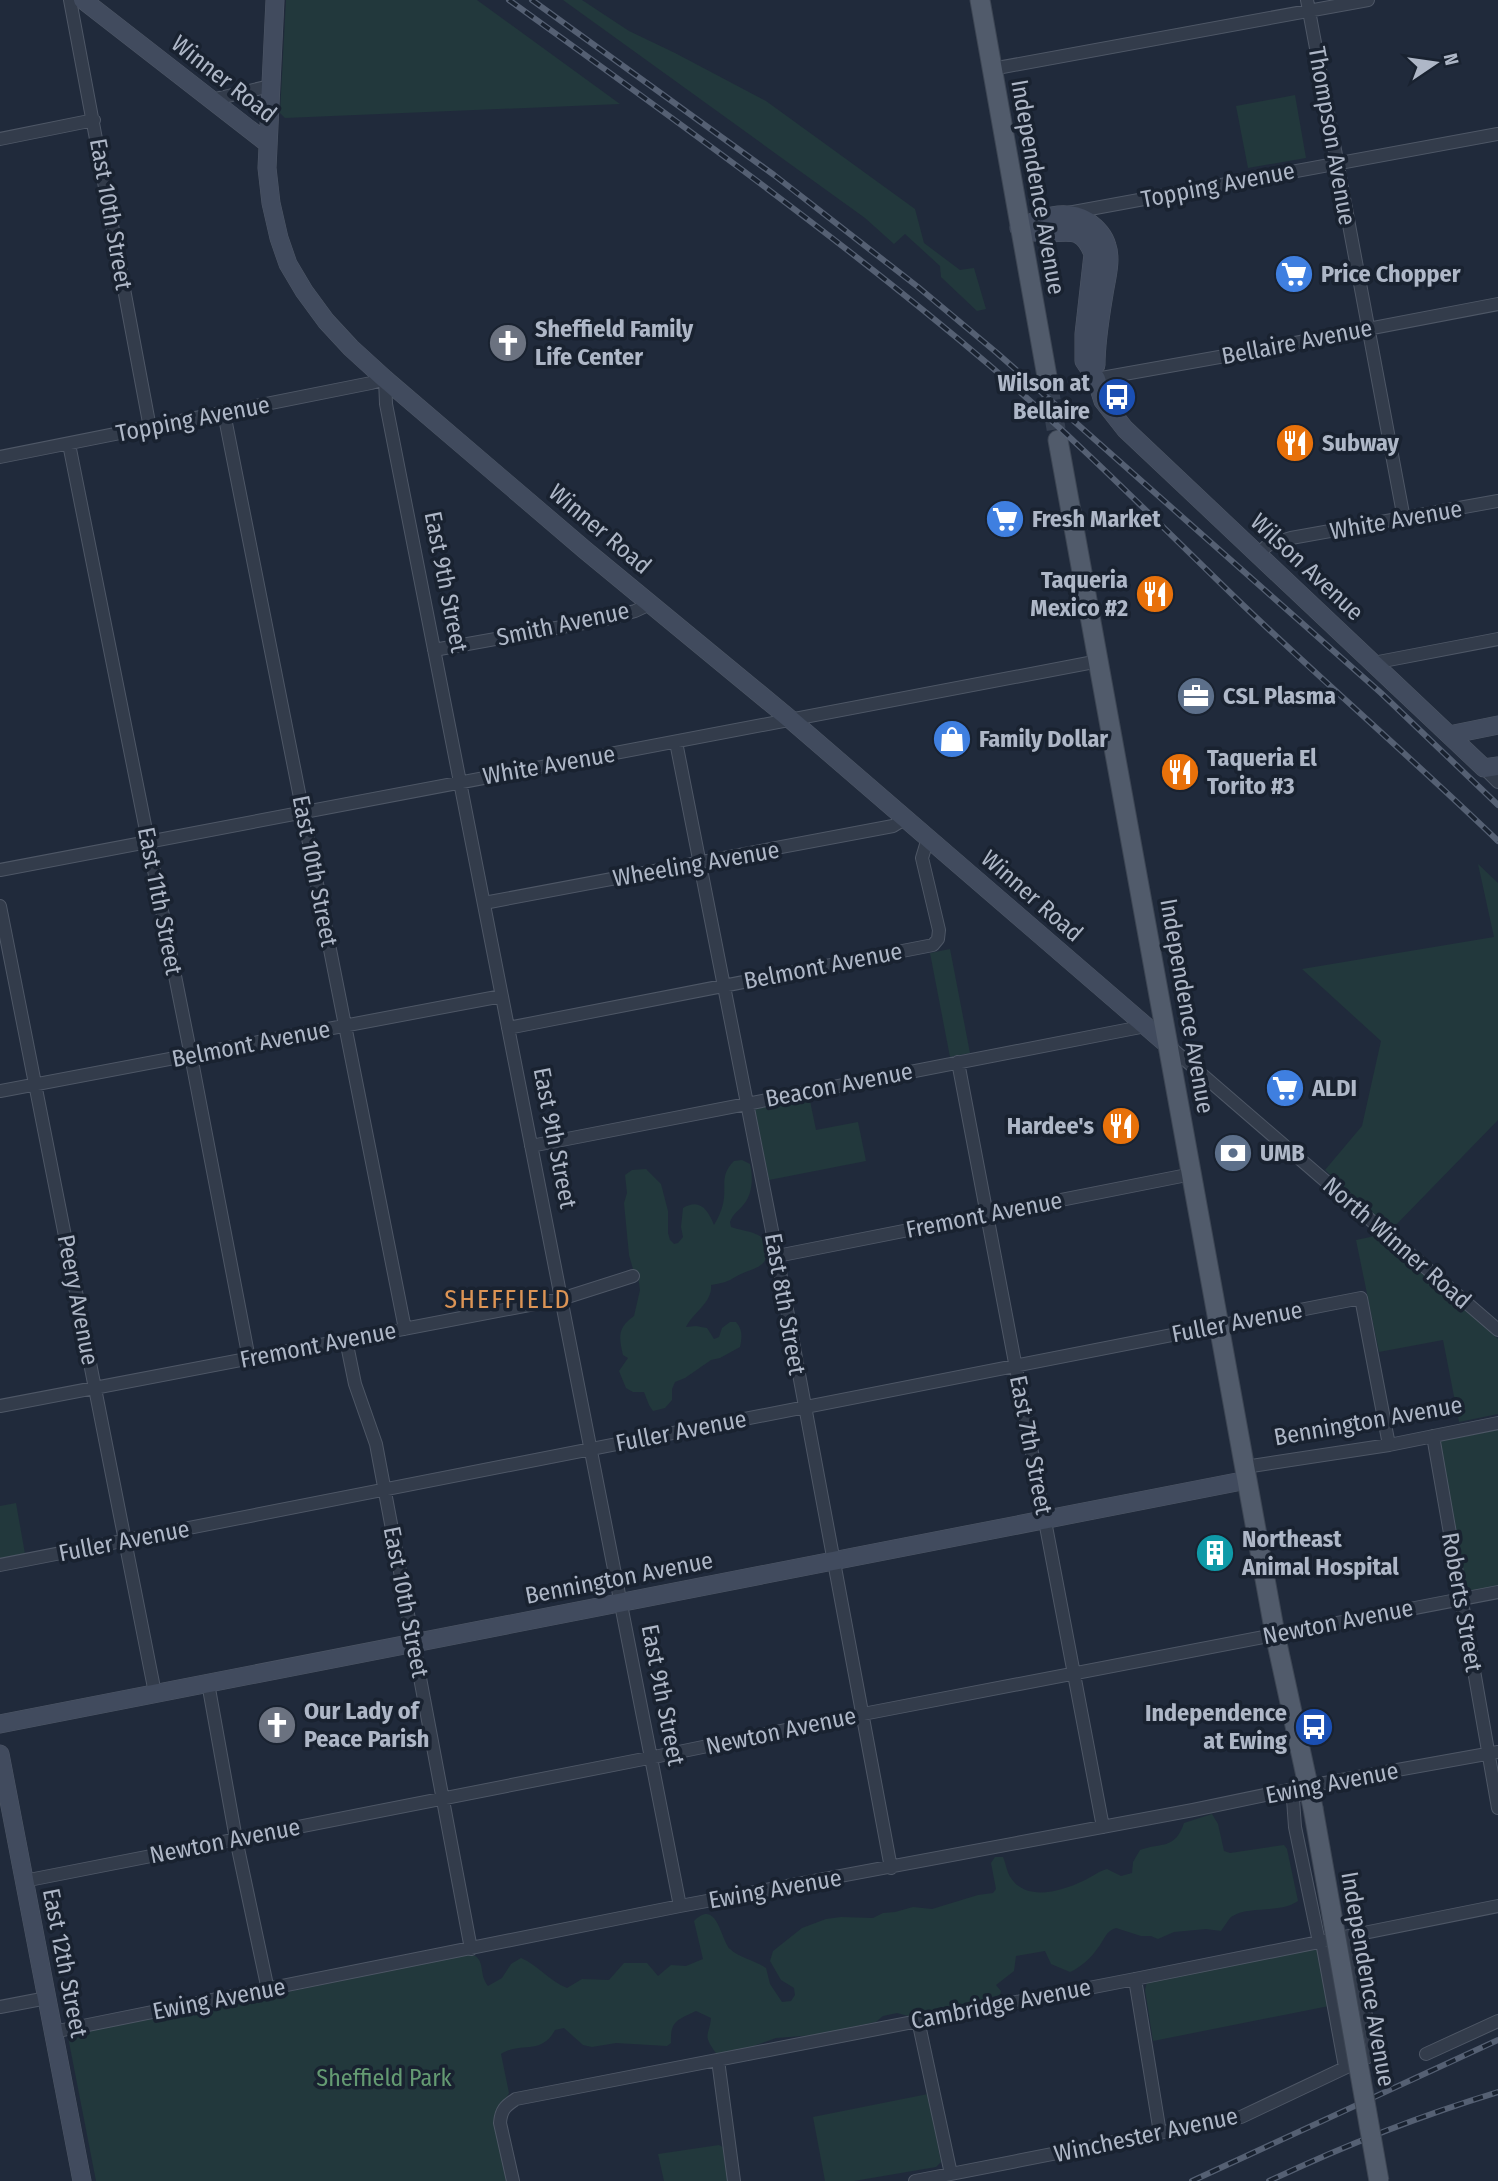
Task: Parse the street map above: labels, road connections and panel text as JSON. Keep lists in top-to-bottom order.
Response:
{
  "streets": {
    "main road": [
      "Winner Road",
      "Independence Avenue",
      "Wilson Avenue",
      "Bennington Avenue",
      "East 12th Street"
    ],
    "street": [
      "Thompson Avenue",
      "Topping Avenue",
      "East 10th Street",
      "Bellaire Avenue",
      "White Avenue",
      "East 9th Street",
      "Smith Avenue",
      "Wheeling Avenue",
      "East 11th Street",
      "Belmont Avenue",
      "Beacon Avenue",
      "Fremont Avenue",
      "North Winner Road",
      "Peery Avenue",
      "East 8th Street",
      "Fuller Avenue",
      "East 7th Street",
      "Roberts Street",
      "Newton Avenue",
      "Ewing Avenue",
      "Cambridge Avenue",
      "Winchester Avenue"
    ]
  },
  "crossings": [
    ["Winner Road", "Topping Avenue"],
    ["Winner Road", "Independence Avenue"],
    ["Winner Road", "White Avenue"],
    ["Winner Road", "East 9th Street"],
    ["Winner Road", "Smith Avenue"],
    ["Winner Road", "Wheeling Avenue"],
    ["Winner Road", "Belmont Avenue"],
    ["Winner Road", "Beacon Avenue"],
    ["Winner Road", "North Winner Road"],
    ["Thompson Avenue", "Topping Avenue"],
    ["Thompson Avenue", "Bellaire Avenue"],
    ["Thompson Avenue", "White Avenue"],
    ["Topping Avenue", "East 10th Street"],
    ["Topping Avenue", "Wilson Avenue"],
    ["Topping Avenue", "East 9th Street"],
    ["Topping Avenue", "East 11th Street"],
    ["Independence Avenue", "White Avenue"],
    ["Independence Avenue", "Wilson Avenue"],
    ["Independence Avenue", "Fremont Avenue"],
    ["Independence Avenue", "North Winner Road"],
    ["Independence Avenue", "Fuller Avenue"],
    ["Independence Avenue", "Bennington Avenue"],
    ["Independence Avenue", "Newton Avenue"],
    ["Independence Avenue", "Ewing Avenue"],
    ["Independence Avenue", "Cambridge Avenue"],
    ["Independence Avenue", "Winchester Avenue"],
    ["East 10th Street", "White Avenue"],
    ["East 10th Street", "Belmont Avenue"],
    ["East 10th Street", "Fremont Avenue"],
    ["East 10th Street", "Fuller Avenue"],
    ["East 10th Street", "Bennington Avenue"],
    ["East 10th Street", "Newton Avenue"],
    ["East 10th Street", "Ewing Avenue"],
    ["Bellaire Avenue", "Wilson Avenue"],
    ["White Avenue", "Wilson Avenue"],
    ["White Avenue", "East 9th Street"],
    ["White Avenue", "East 11th Street"],
    ["White Avenue", "East 8th Street"],
    ["East 9th Street", "Smith Avenue"],
    ["East 9th Street", "Wheeling Avenue"],
    ["East 9th Street", "Belmont Avenue"],
    ["East 9th Street", "Beacon Avenue"],
    ["East 9th Street", "Fremont Avenue"],
    ["East 9th Street", "Fuller Avenue"],
    ["East 9th Street", "Bennington Avenue"],
    ["East 9th Street", "Newton Avenue"],
    ["East 9th Street", "Ewing Avenue"],
    ["Wheeling Avenue", "East 8th Street"],
    ["East 11th Street", "Belmont Avenue"],
    ["East 11th Street", "Fremont Avenue"],
    ["Belmont Avenue", "Peery Avenue"],
    ["Belmont Avenue", "East 8th Street"],
    ["Beacon Avenue", "East 8th Street"],
    ["Beacon Avenue", "East 7th Street"],
    ["Fremont Avenue", "Peery Avenue"],
    ["Fremont Avenue", "East 8th Street"],
    ["Fremont Avenue", "East 7th Street"],
    ["Peery Avenue", "Fuller Avenue"],
    ["Peery Avenue", "Bennington Avenue"],
    ["East 8th Street", "Fuller Avenue"],
    ["East 8th Street", "Bennington Avenue"],
    ["East 8th Street", "Newton Avenue"],
    ["East 8th Street", "Ewing Avenue"],
    ["Fuller Avenue", "Bennington Avenue"],
    ["Fuller Avenue", "East 7th Street"],
    ["Bennington Avenue", "East 7th Street"],
    ["Bennington Avenue", "Roberts Street"],
    ["East 7th Street", "Newton Avenue"],
    ["East 7th Street", "Ewing Avenue"],
    ["Roberts Street", "Newton Avenue"],
    ["Roberts Street", "Ewing Avenue"],
    ["Newton Avenue", "East 12th Street"],
    ["Ewing Avenue", "East 12th Street"],
    ["Cambridge Avenue", "Winchester Avenue"]
  ],
  "districts": ["SHEFFIELD"],
  "parks": ["Sheffield Park"],
  "places": {
    "supermarket": ["Price Chopper", "Fresh Market", "ALDI"],
    "church": ["Sheffield Family Life Center", "Our Lady of Peace Parish"],
    "bus stop": ["Wilson at Bellaire", "Independence at Ewing"],
    "restaurant": [
      "Subway",
      "Taqueria Mexico #2",
      "Taqueria El Torito #3",
      "Hardee's"
    ],
    "office": ["CSL Plasma"],
    "shop": ["Family Dollar"],
    "bank": ["UMB"],
    "building": ["Northeast Animal Hospital"]
  },
  "north": "right"
}
